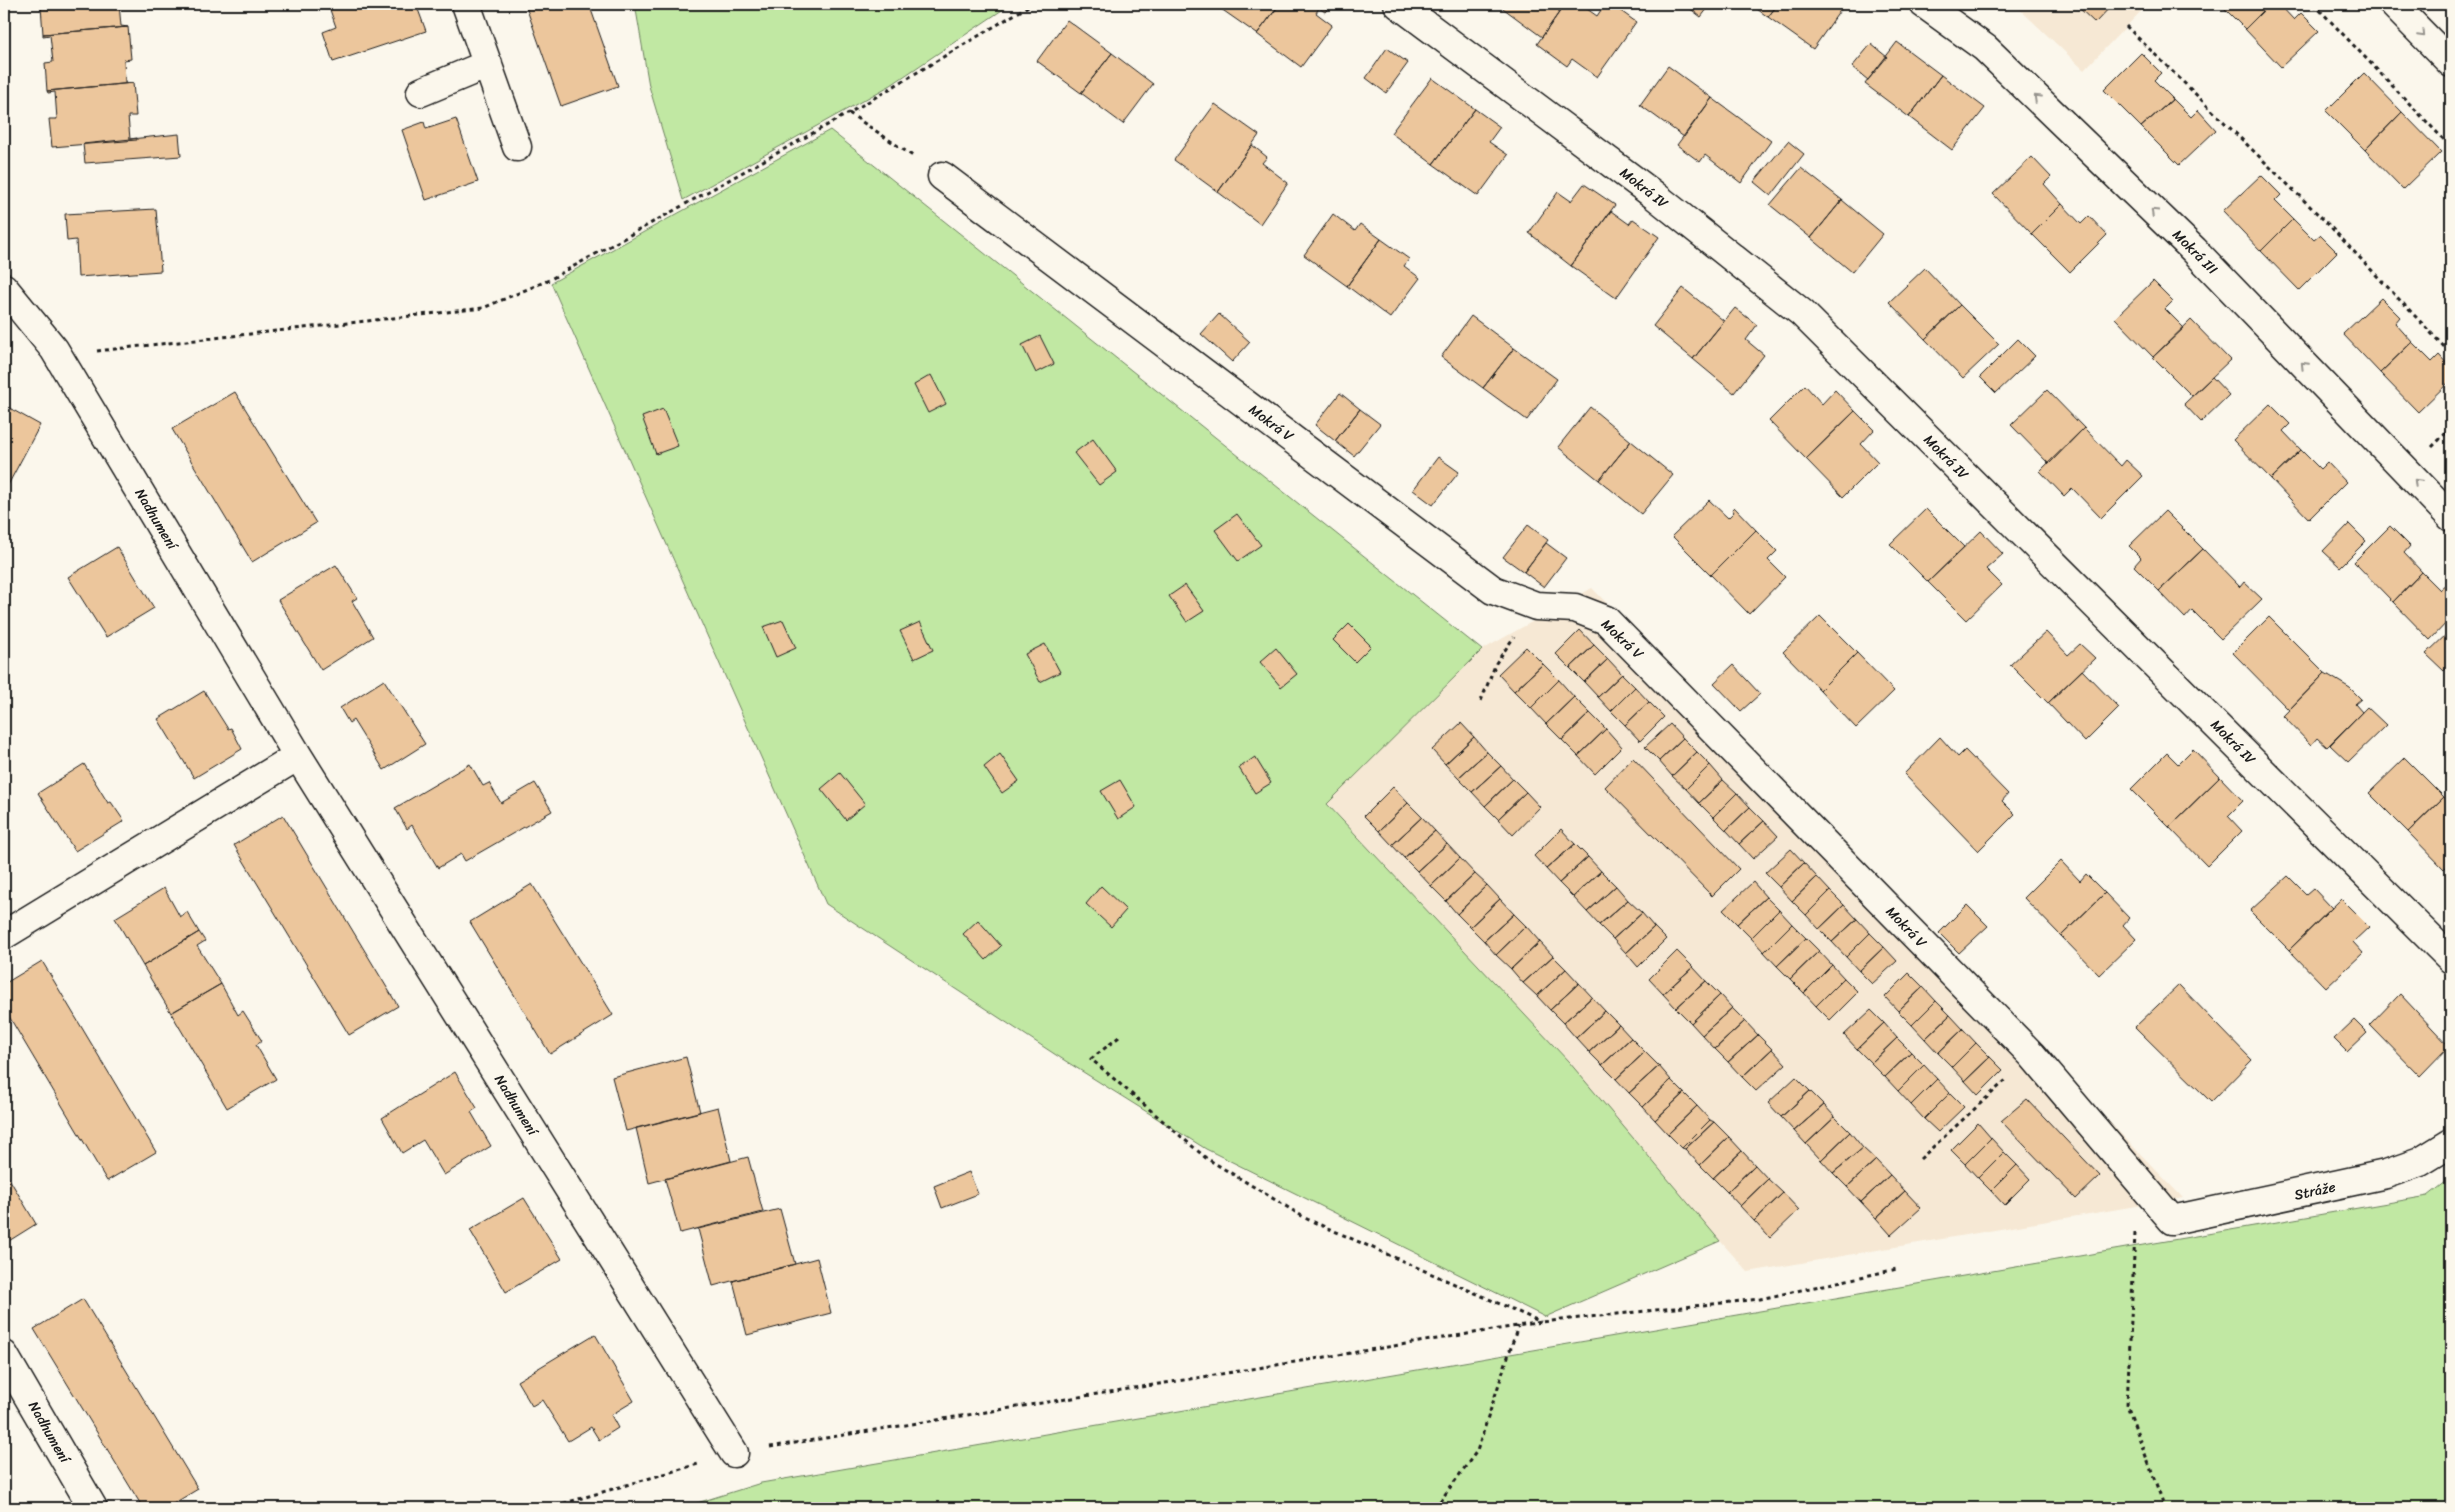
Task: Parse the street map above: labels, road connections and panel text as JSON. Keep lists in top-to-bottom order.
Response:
{
  "streets": {
    "street": [
      "Mokrá IV",
      "Mokrá III",
      "Mokrá V",
      "Nadhumení",
      "Stráže"
    ]
  },
  "crossings": [
    ["Mokrá V", "Stráže"]
  ],
  "one_way": ["Mokrá III"]
}
